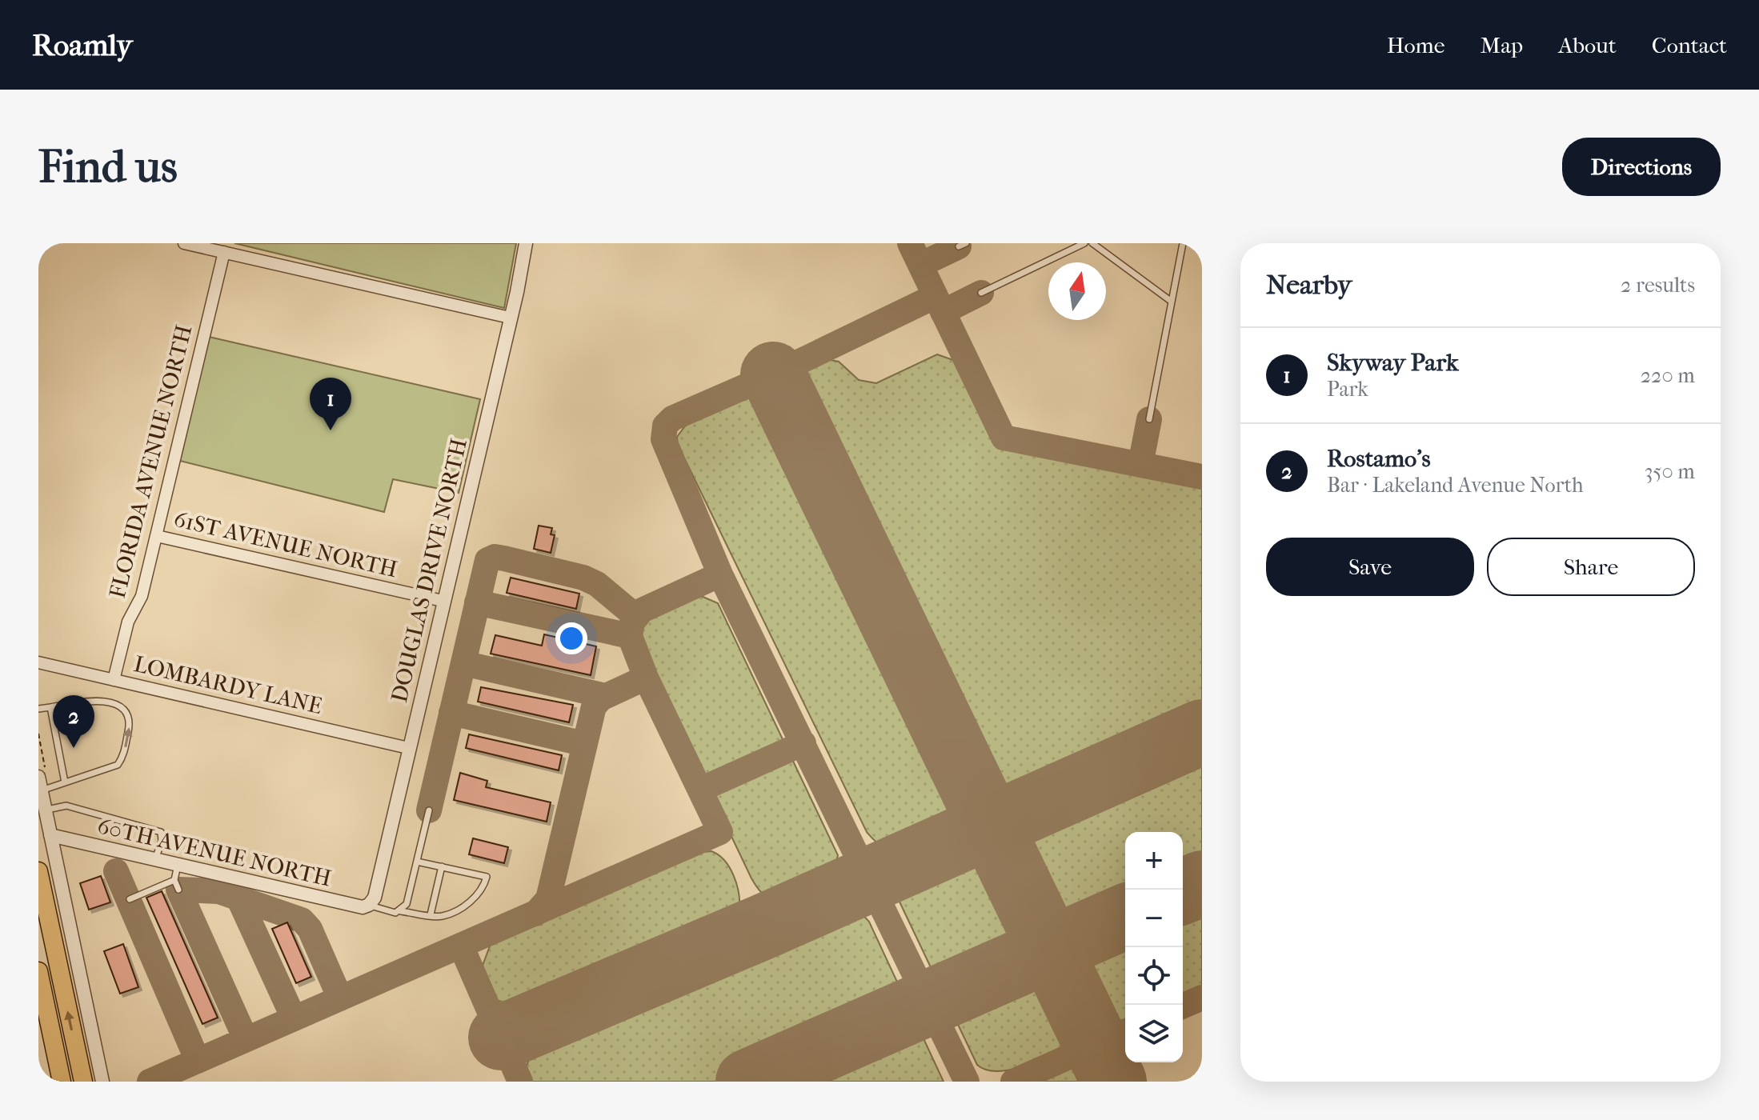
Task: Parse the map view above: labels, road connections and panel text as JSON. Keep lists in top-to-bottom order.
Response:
{
  "streets": {
    "street": [
      "FLORIDA AVENUE NORTH",
      "61ST AVENUE NORTH",
      "DOUGLAS DRIVE NORTH",
      "LOMBARDY LANE",
      "60TH AVENUE NORTH"
    ]
  },
  "crossings": [
    ["FLORIDA AVENUE NORTH", "61ST AVENUE NORTH"],
    ["FLORIDA AVENUE NORTH", "LOMBARDY LANE"],
    ["61ST AVENUE NORTH", "DOUGLAS DRIVE NORTH"],
    ["DOUGLAS DRIVE NORTH", "LOMBARDY LANE"],
    ["DOUGLAS DRIVE NORTH", "60TH AVENUE NORTH"]
  ],
  "north": "top",
  "page": {
    "header": "Roamly",
    "nav": [
      "Home",
      "Map",
      "About",
      "Contact"
    ],
    "buttons": [
      "Directions",
      ["Save", "Share"]
    ],
    "title": "Find us",
    "heading": ["Nearby", "2 results"],
    "list": [
      {
        "mark": "1",
        "name": "Skyway Park",
        "note": "Park",
        "value": "220 m"
      },
      {
        "mark": "2",
        "name": "Rostamo's",
        "note": "Bar · Lakeland Avenue North",
        "value": "350 m"
      }
    ],
    "pins": ["1", "2"],
    "map_buttons": ["+", "−"]
  }
}
